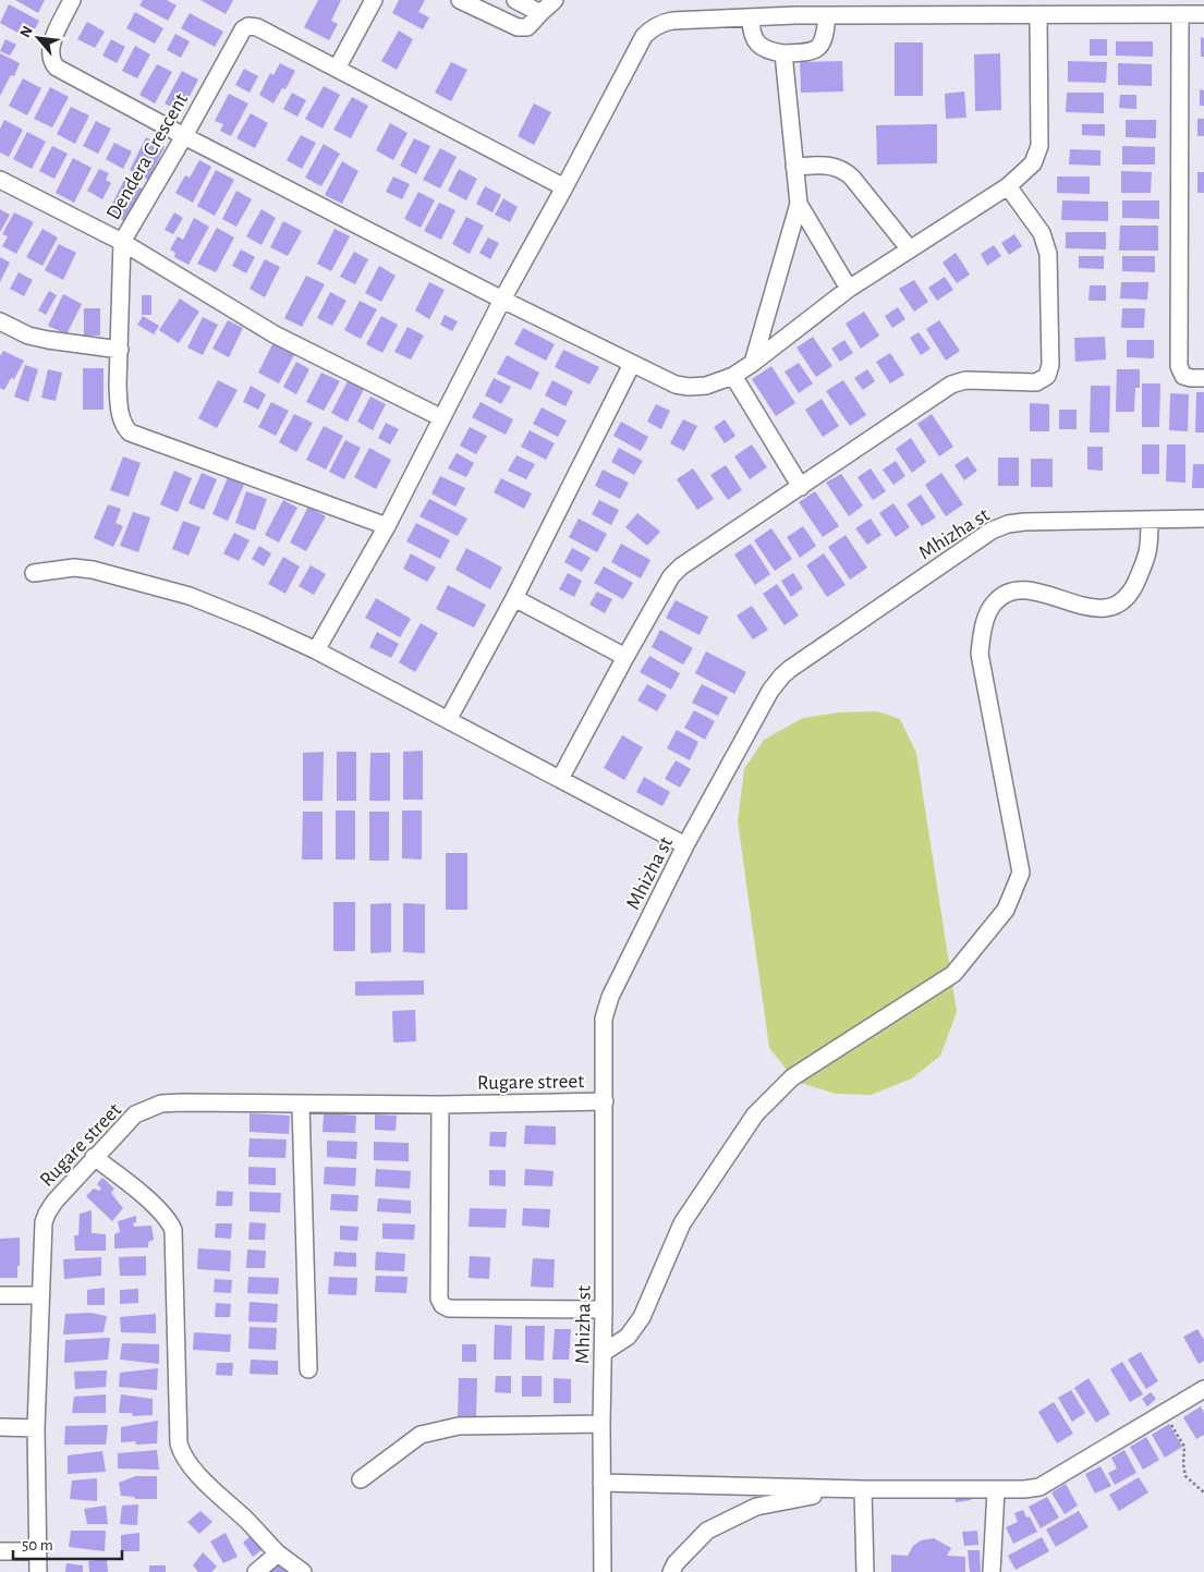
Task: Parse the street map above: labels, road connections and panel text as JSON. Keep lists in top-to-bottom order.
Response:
{
  "streets": {
    "street": ["Dendera Crescent", "Mhizha st", "Rugare street"]
  },
  "crossings": [
    ["Mhizha st", "Rugare street"]
  ],
  "scale_bar": "50 m",
  "north": "top left"
}
